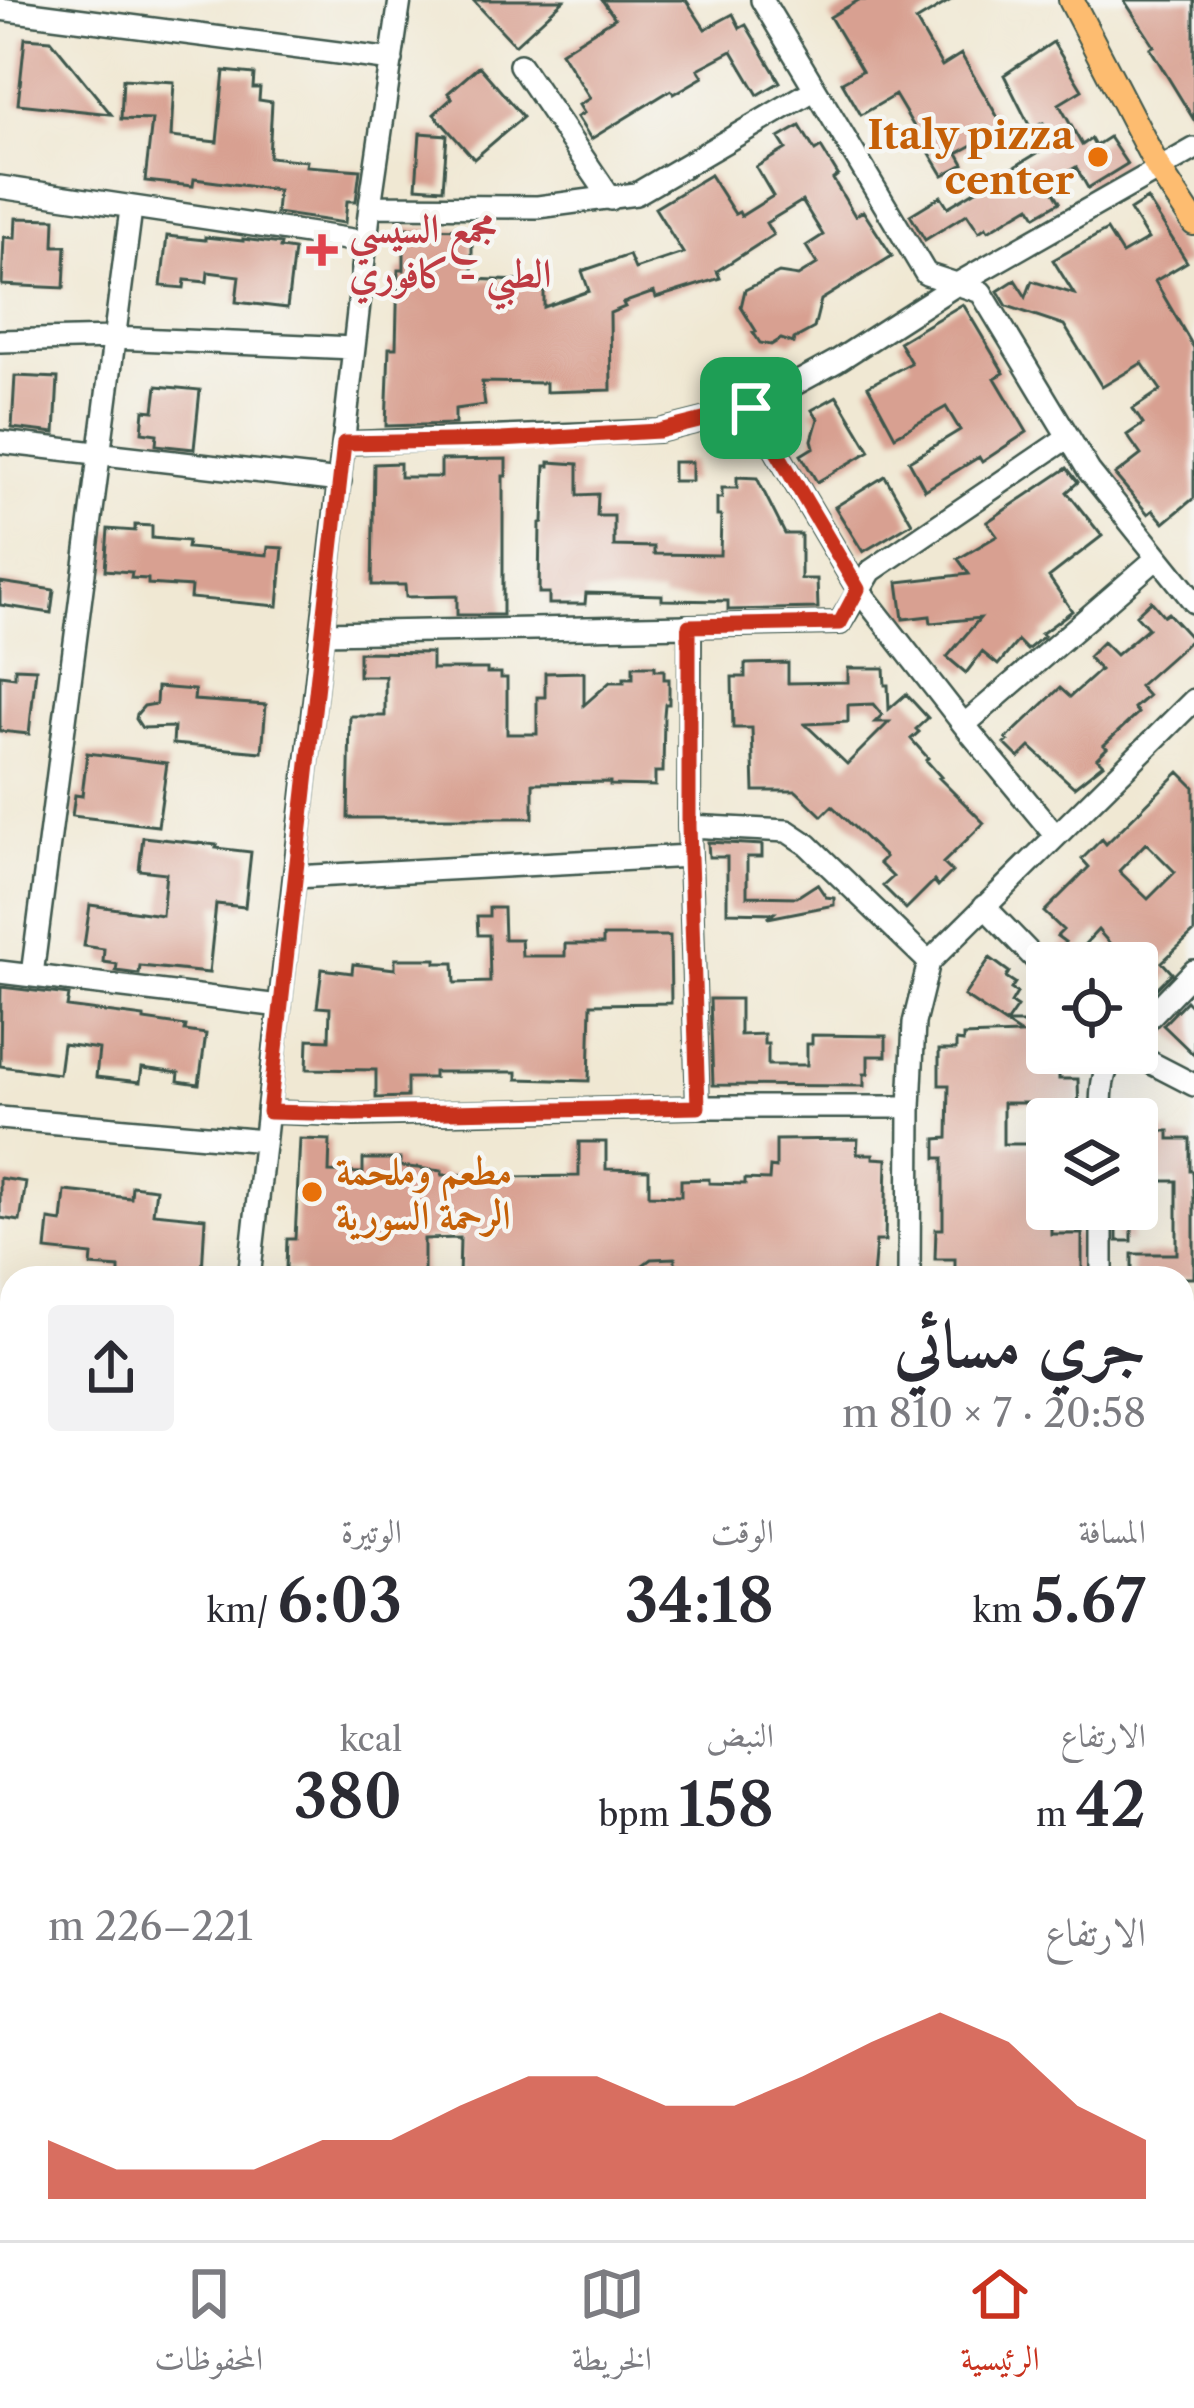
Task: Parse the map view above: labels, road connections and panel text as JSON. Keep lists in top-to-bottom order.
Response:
{
  "places": {
    "other": ["Italy pizza center", "مطعم وملحمة الرحمة السورية"],
    "health": ["مجمع السيسي الطبي - كافوري"]
  },
  "page": {
    "heading": ["جري مسائي", "20:58 · 7 × 810 m"],
    "stats": [
      ["المسافة", "5.67 km"],
      ["الوقت", "34:18"],
      ["الوتيرة", "6:03 /km"],
      ["الارتفاع", "42 m"],
      ["النبض", "158 bpm"],
      ["kcal", "380"]
    ],
    "chart": ["الارتفاع", "221–226 m"],
    "tabs": ["الرئيسية", "الخريطة", "المحفوظات"]
  }
}
